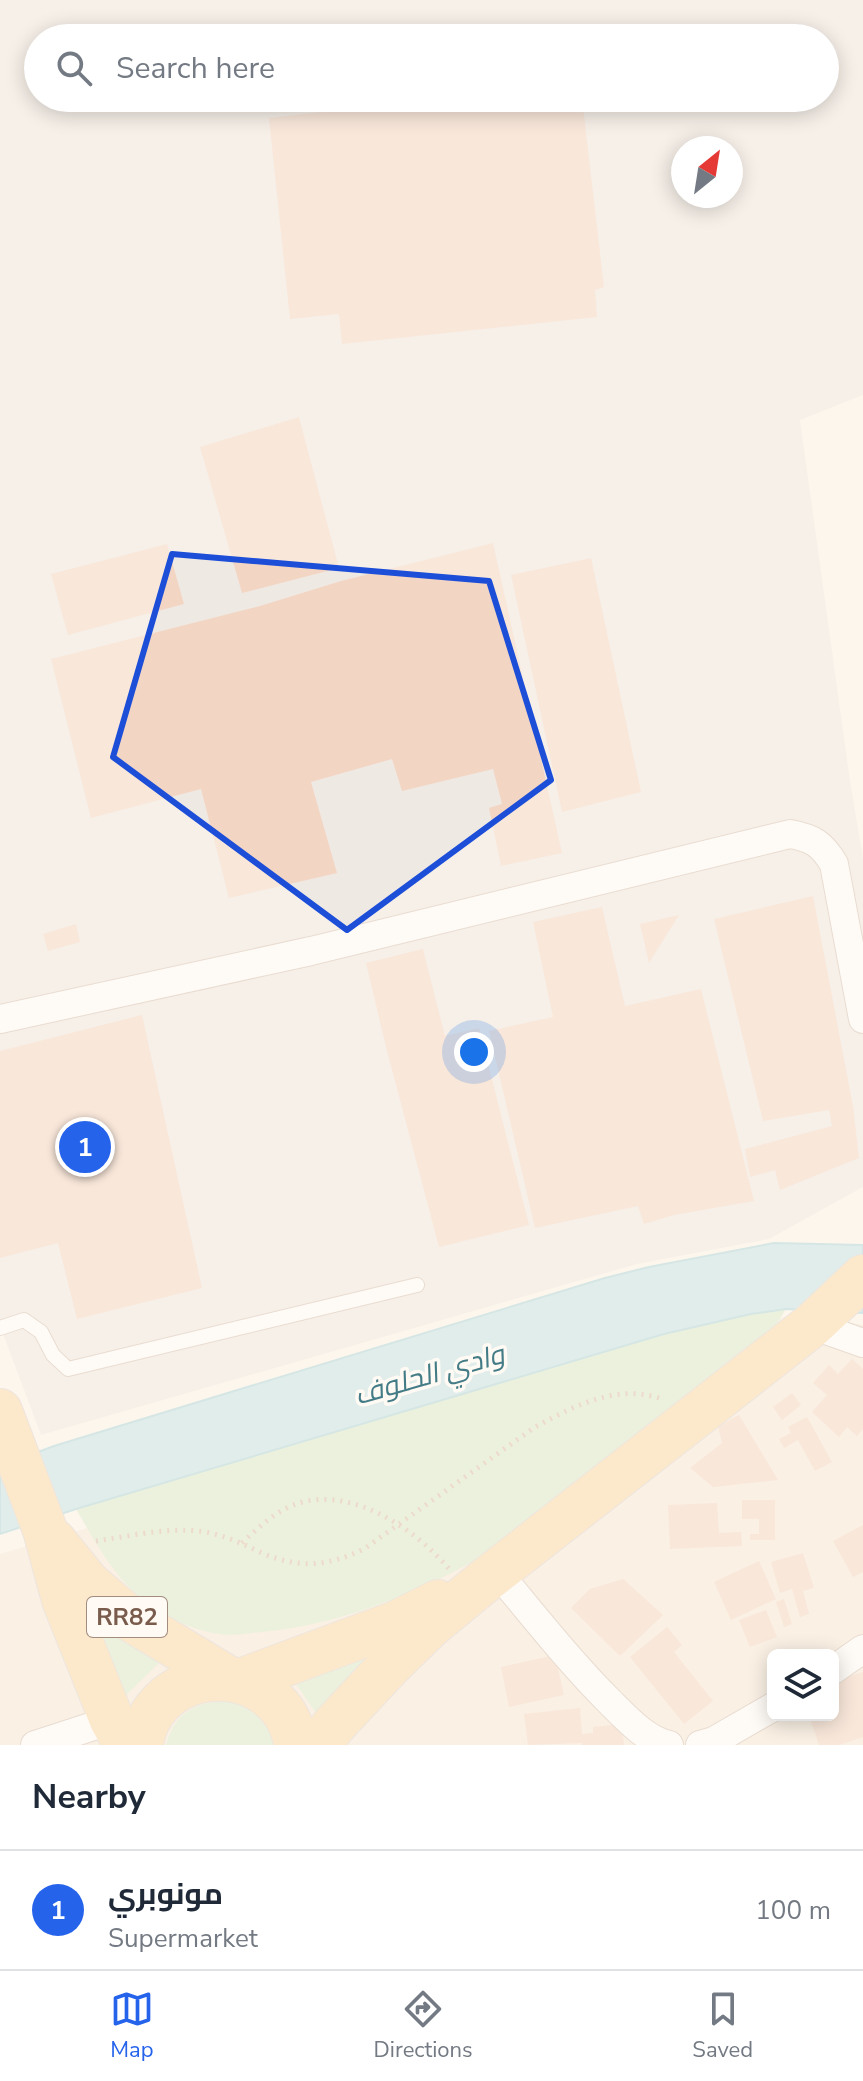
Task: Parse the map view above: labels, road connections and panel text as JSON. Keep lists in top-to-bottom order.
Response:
{
  "streets": {
    "main road": ["RR82"]
  },
  "water": ["وادي الحلوف"],
  "north": "top right",
  "page": {
    "search": "Search here",
    "pins": "1",
    "heading": "Nearby",
    "list": [
      {
        "mark": "1",
        "name": "مونوبري",
        "note": "Supermarket",
        "value": "100 m"
      }
    ],
    "nav": ["Map", "Directions", "Saved"]
  }
}
